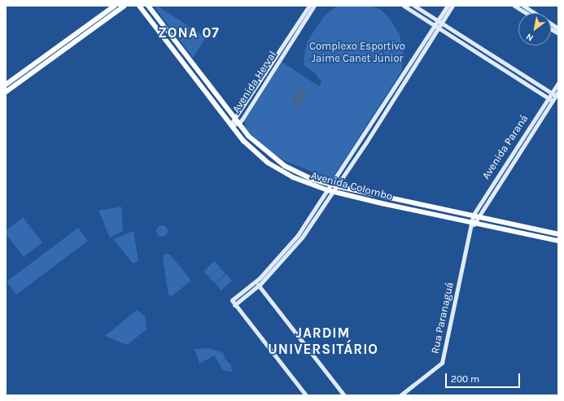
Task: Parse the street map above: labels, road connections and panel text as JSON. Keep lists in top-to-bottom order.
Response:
{
  "streets": {
    "main road": [
      "Avenida Herval",
      "Avenida Paraná",
      "Avenida Colombo",
      "Rua Paranaguá"
    ]
  },
  "crossings": [
    ["Avenida Herval", "Avenida Colombo"],
    ["Avenida Paraná", "Avenida Colombo"],
    ["Avenida Paraná", "Rua Paranaguá"],
    ["Avenida Colombo", "Rua Paranaguá"]
  ],
  "districts": ["ZONA 07", "JARDIM UNIVERSITÁRIO"],
  "parks": ["Complexo Esportivo Jaime Canet Júnior"],
  "scale_bar": "200 m",
  "north": "bottom left"
}
